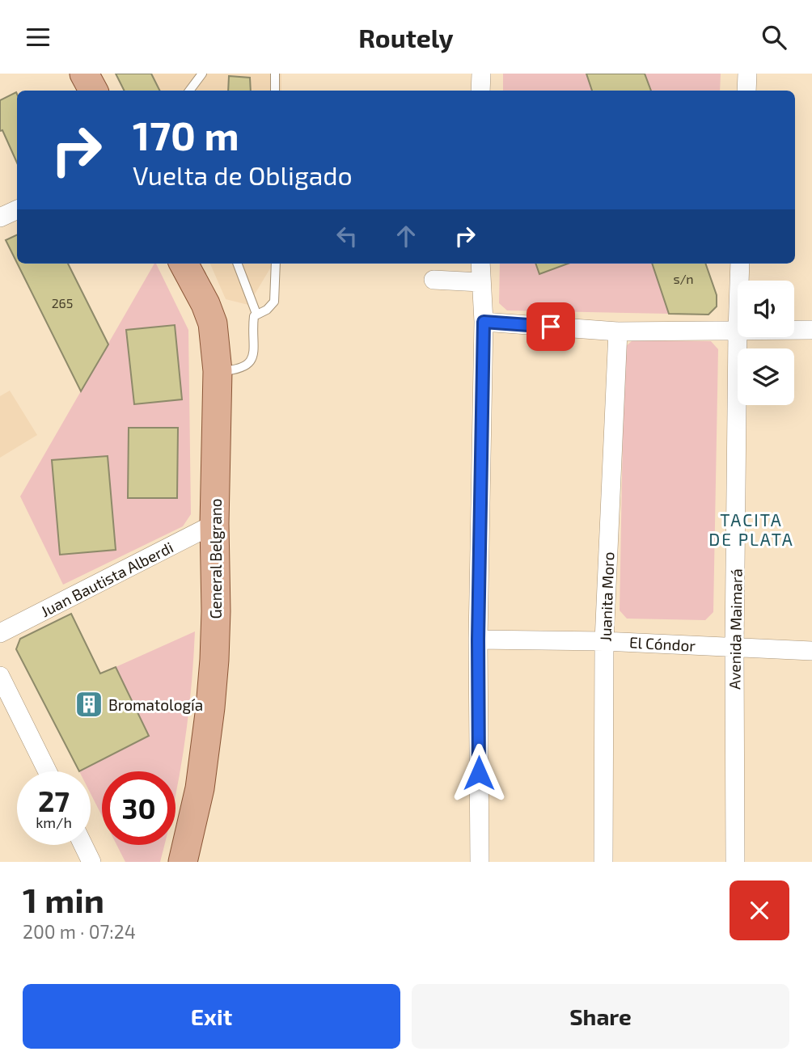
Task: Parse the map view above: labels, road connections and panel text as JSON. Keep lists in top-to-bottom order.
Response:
{
  "streets": {
    "main road": ["General Belgrano"],
    "street": [
      "Juan Bautista Alberdi",
      "Juanita Moro",
      "Avenida Maimará",
      "El Cóndor"
    ]
  },
  "crossings": [
    ["General Belgrano", "Juan Bautista Alberdi"],
    ["Juanita Moro", "El Cóndor"],
    ["Avenida Maimará", "El Cóndor"]
  ],
  "districts": ["TACITA DE PLATA"],
  "places": {
    "building": ["Bromatología"]
  },
  "house_numbers": ["s/n", "265"],
  "page": {
    "header": "Routely",
    "turn": ["170 m", "Vuelta de Obligado"],
    "speed": "27 km/h",
    "limit": "30",
    "heading": ["1 min", "200 m · 07:24"],
    "buttons": ["Exit", "Share"]
  }
}
